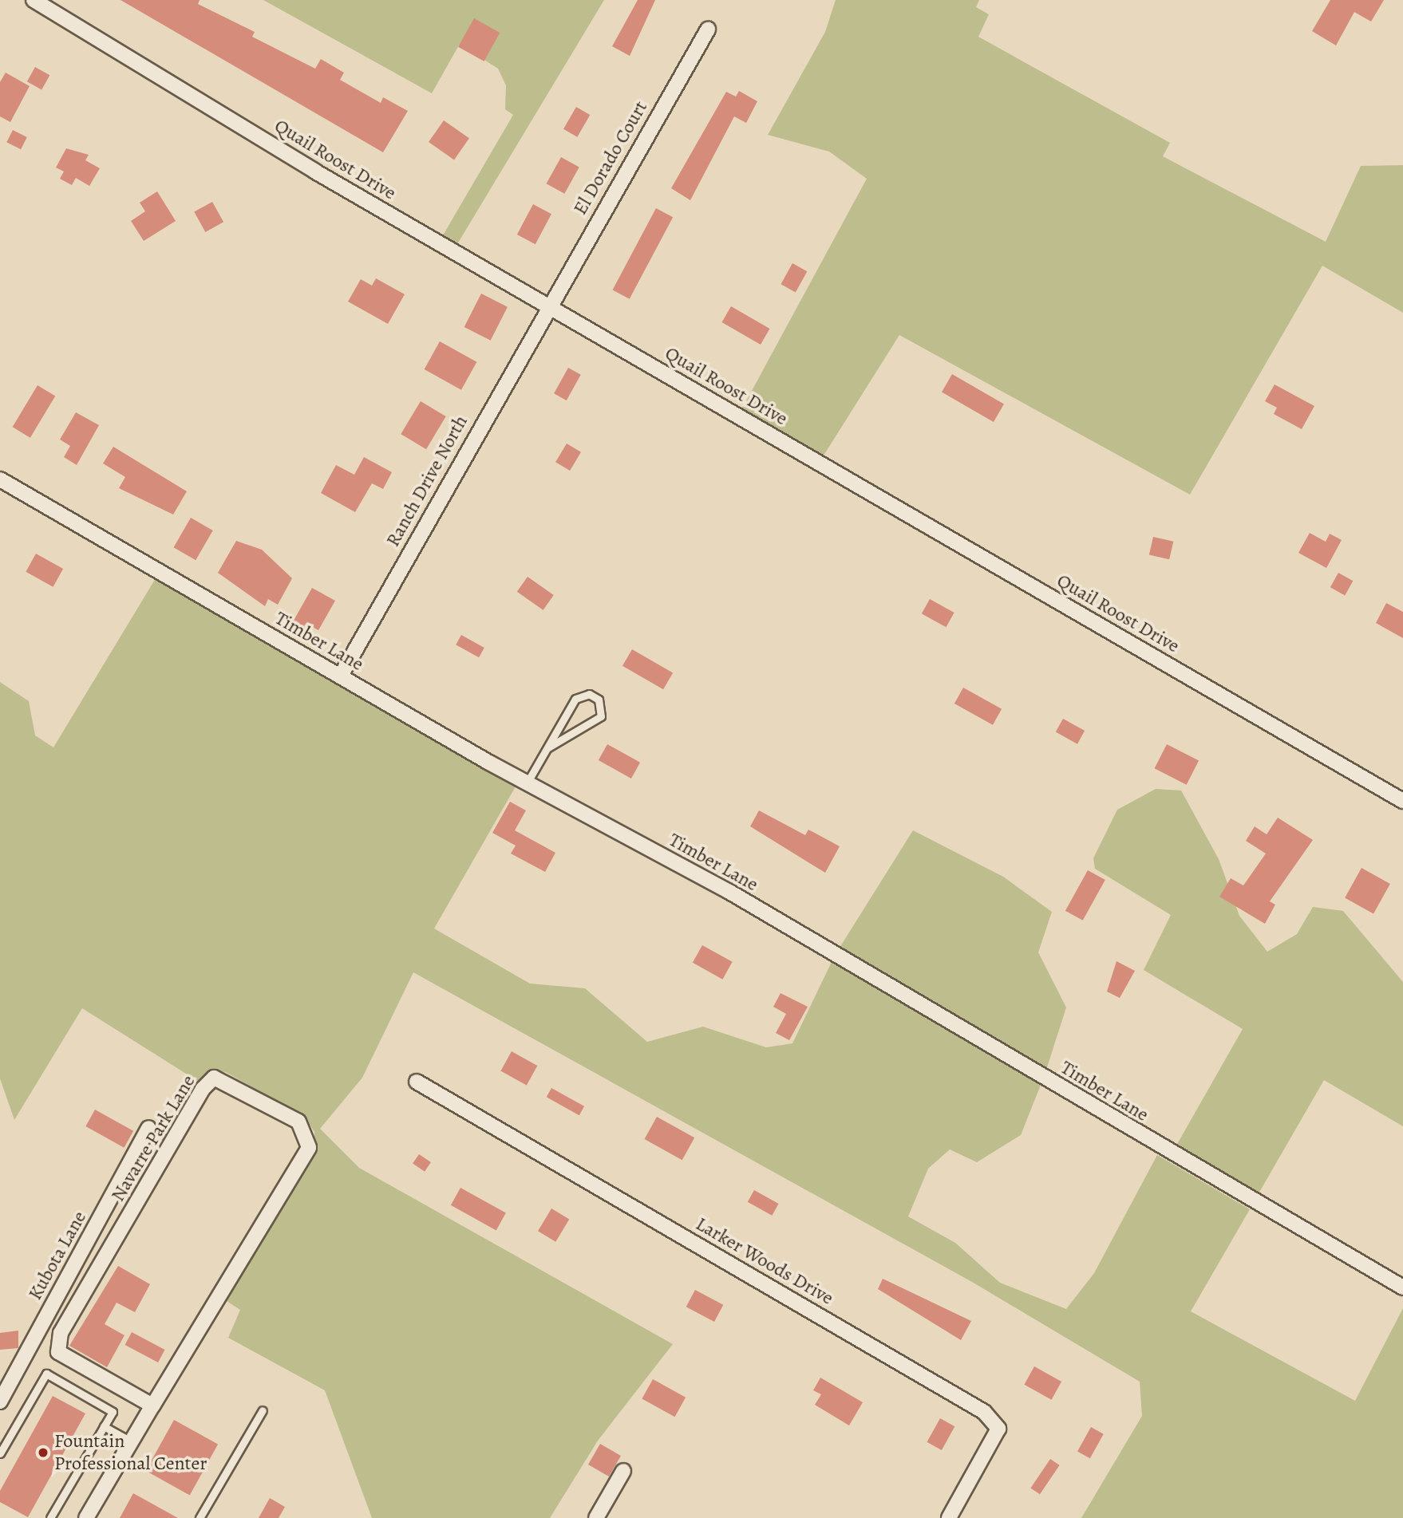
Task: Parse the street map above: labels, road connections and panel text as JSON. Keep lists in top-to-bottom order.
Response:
{
  "streets": {
    "street": [
      "El Dorado Court",
      "Quail Roost Drive",
      "Ranch Drive North",
      "Timber Lane",
      "Navarre Park Lane",
      "Kubota Lane",
      "Larker Woods Drive"
    ]
  },
  "crossings": [
    ["El Dorado Court", "Quail Roost Drive"],
    ["El Dorado Court", "Ranch Drive North"],
    ["Quail Roost Drive", "Ranch Drive North"],
    ["Ranch Drive North", "Timber Lane"]
  ],
  "places": ["Fountain Professional Center"]
}
